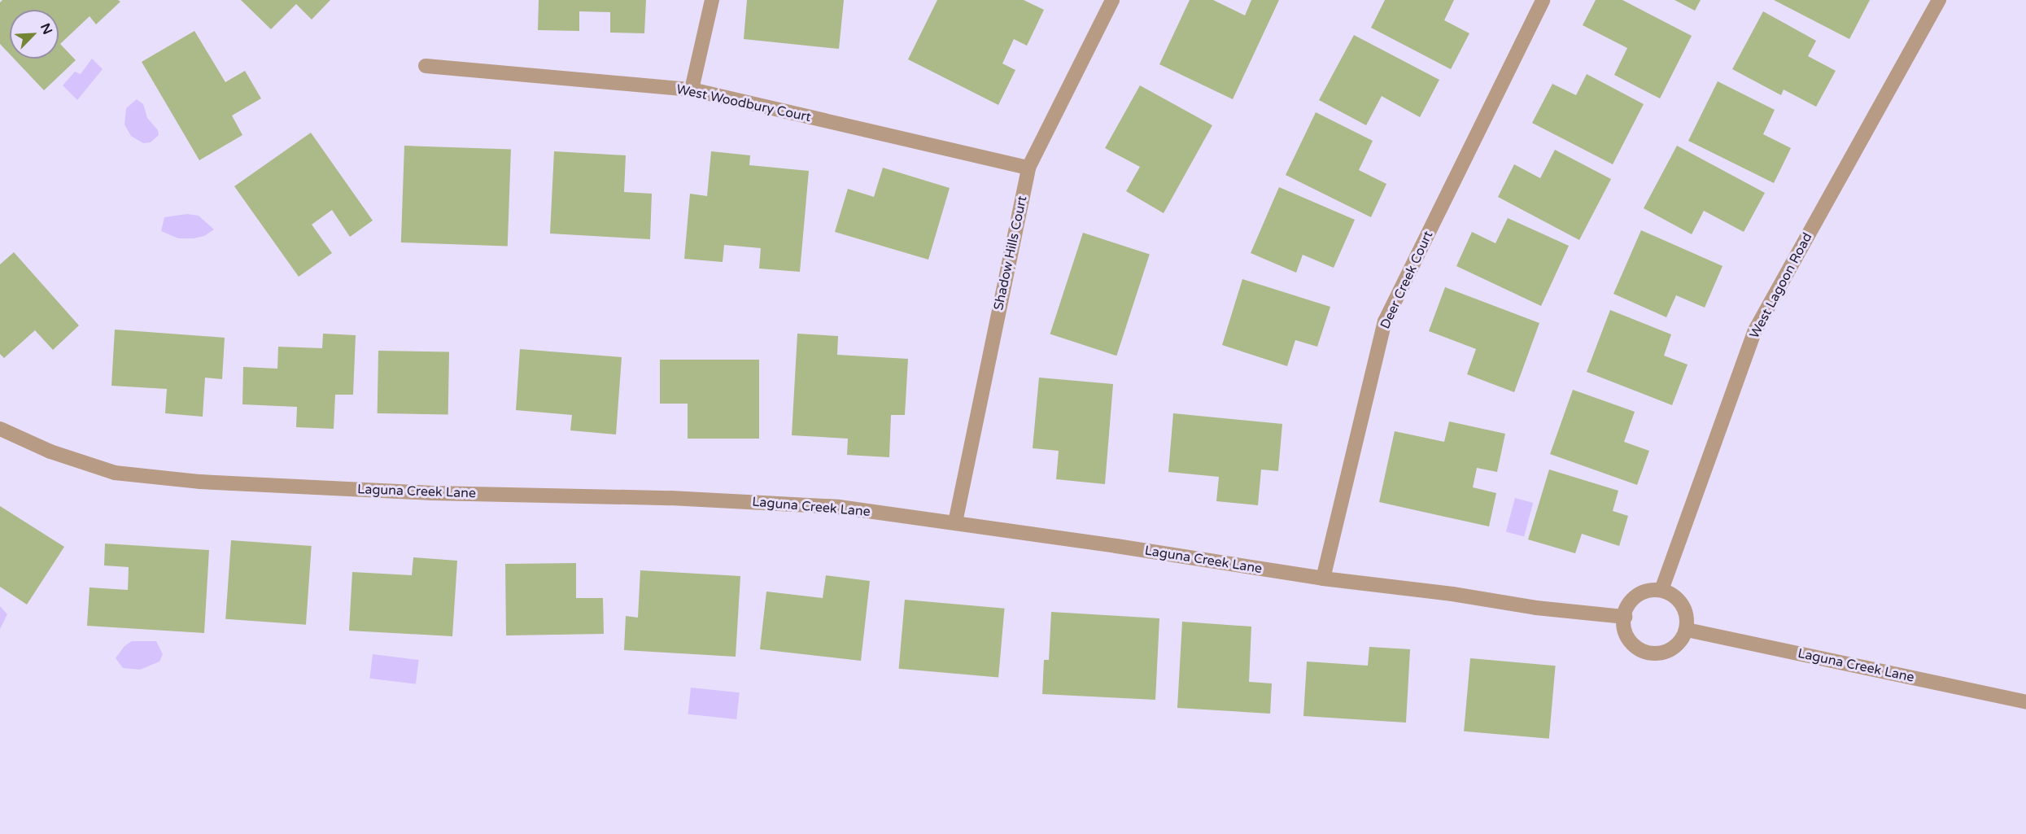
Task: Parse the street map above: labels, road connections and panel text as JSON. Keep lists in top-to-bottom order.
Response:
{
  "streets": {
    "street": [
      "West Woodbury Court",
      "Shadow Hills Court",
      "Deer Creek Court",
      "West Lagoon Road",
      "Laguna Creek Lane"
    ]
  },
  "crossings": [
    ["West Woodbury Court", "Shadow Hills Court"],
    ["Shadow Hills Court", "Laguna Creek Lane"],
    ["Deer Creek Court", "Laguna Creek Lane"],
    ["West Lagoon Road", "Laguna Creek Lane"]
  ],
  "north": "top right"
}
